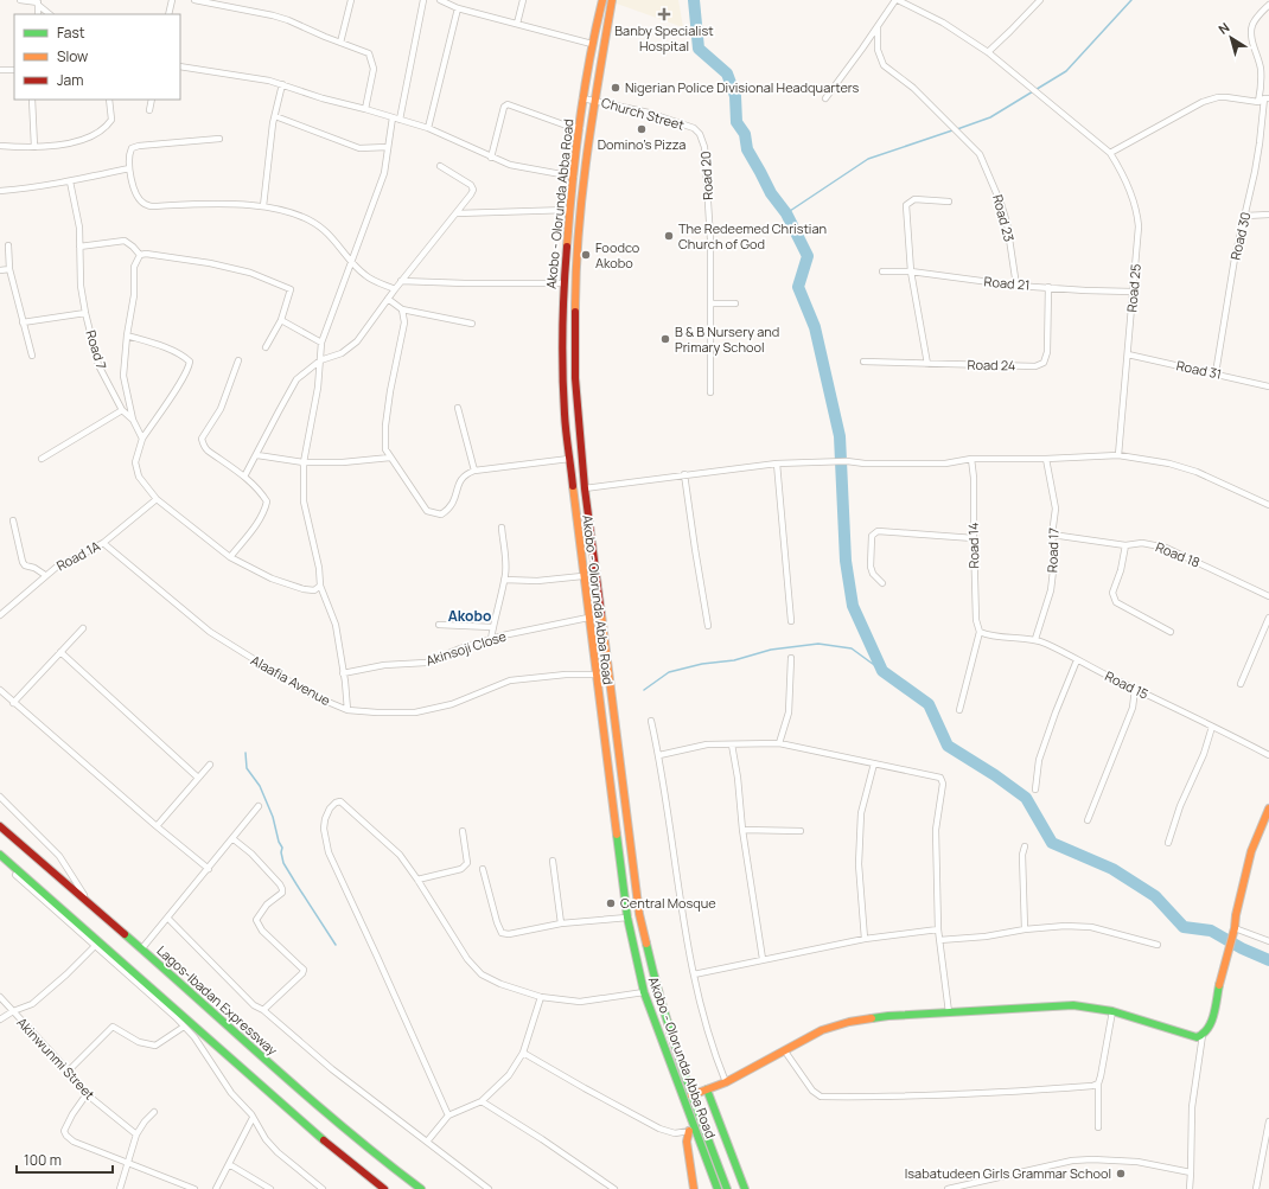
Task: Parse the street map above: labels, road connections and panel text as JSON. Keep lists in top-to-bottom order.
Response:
{
  "streets": {
    "main road": ["Akobo - Olorunda Abba Road", "Lagos-Ibadan Expressway"],
    "street": [
      "Church Street",
      "Road 20",
      "Road 23",
      "Road 30",
      "Road 21",
      "Road 25",
      "Road 7",
      "Road 24",
      "Road 31",
      "Road 14",
      "Road 17",
      "Road 18",
      "Road 1A",
      "Akinsoji Close",
      "Alaafia Avenue",
      "Road 15",
      "Akinwunmi Street"
    ]
  },
  "crossings": [
    ["Church Street", "Road 20"],
    ["Church Street", "Akobo - Olorunda Abba Road"],
    ["Akobo - Olorunda Abba Road", "Akinsoji Close"],
    ["Akobo - Olorunda Abba Road", "Alaafia Avenue"],
    ["Road 23", "Road 21"],
    ["Road 30", "Road 31"],
    ["Road 21", "Road 25"],
    ["Road 21", "Road 24"],
    ["Road 25", "Road 31"],
    ["Road 14", "Road 15"],
    ["Road 17", "Road 18"],
    ["Road 17", "Road 15"],
    ["Road 1A", "Alaafia Avenue"]
  ],
  "districts": ["Akobo"],
  "places": {
    "health": ["Banby Specialist Hospital"],
    "other": [
      "Nigerian Police Divisional Headquarters",
      "Domino's Pizza",
      "The Redeemed Christian Church of God",
      "Foodco Akobo",
      "B & B Nursery and Primary School",
      "Central Mosque",
      "Isabatudeen Girls Grammar School"
    ]
  },
  "legend": ["Fast", "Slow", "Jam"],
  "scale_bar": "100 m",
  "north": "top left"
}
